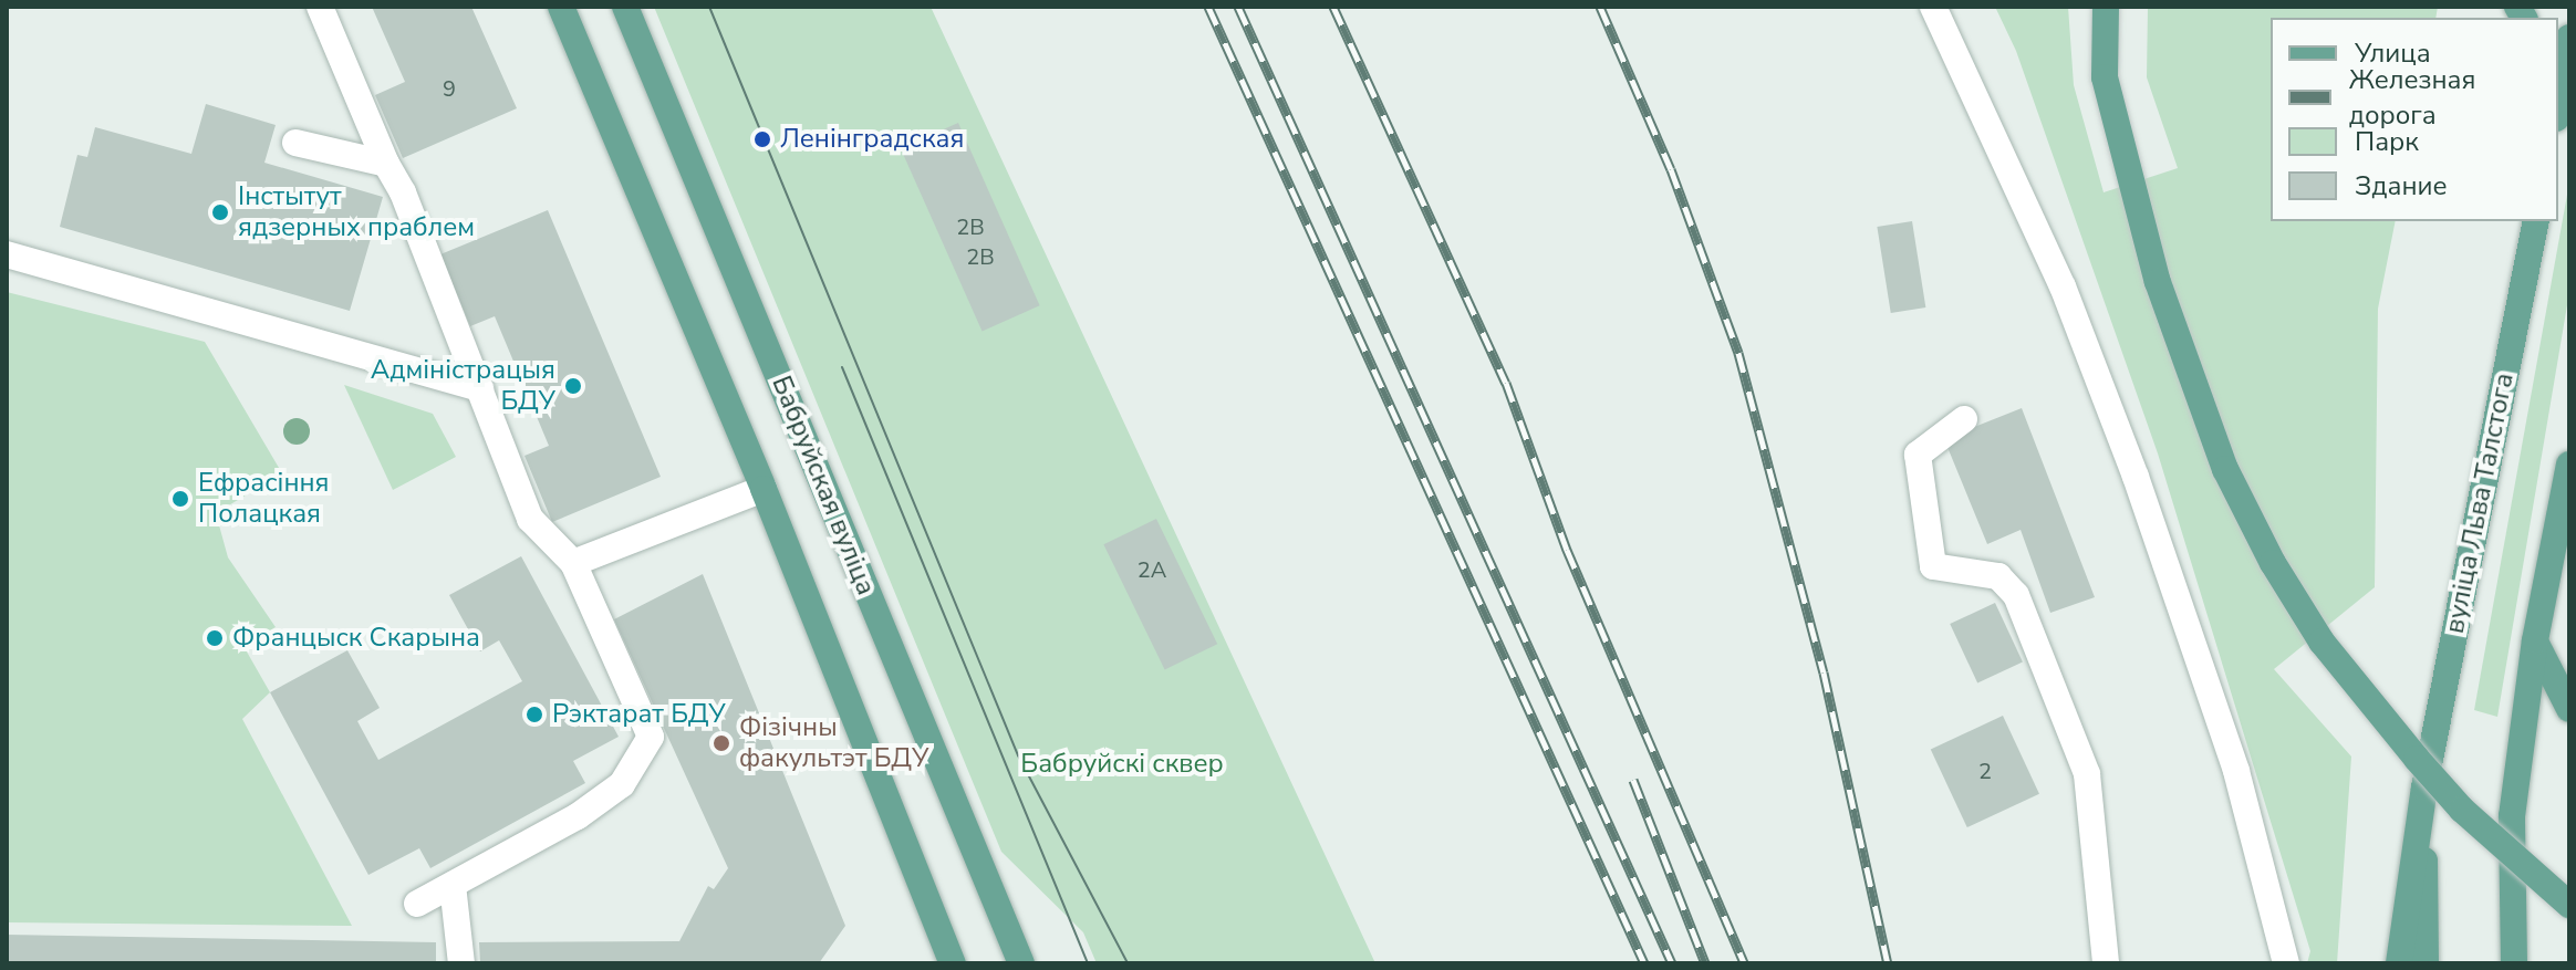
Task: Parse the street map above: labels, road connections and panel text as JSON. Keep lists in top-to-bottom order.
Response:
{
  "streets": {
    "main road": ["Бабруйская вуліца", "вуліца Льва Талстога"]
  },
  "parks": ["Бабруйскі сквер"],
  "places": [
    "Ленінградская",
    "Інстытут ядзерных праблем",
    "Адміністрацыя БДУ",
    "Ефрасіння Полацкая",
    "Францыск Скарына",
    "Рэктарат БДУ",
    "Фізічны факультэт БДУ"
  ],
  "house_numbers": [
    "9",
    "2В",
    "2В",
    "2А",
    "2"
  ],
  "legend": [
    "Улица",
    "Железная дорога",
    "Парк",
    "Здание"
  ]
}
